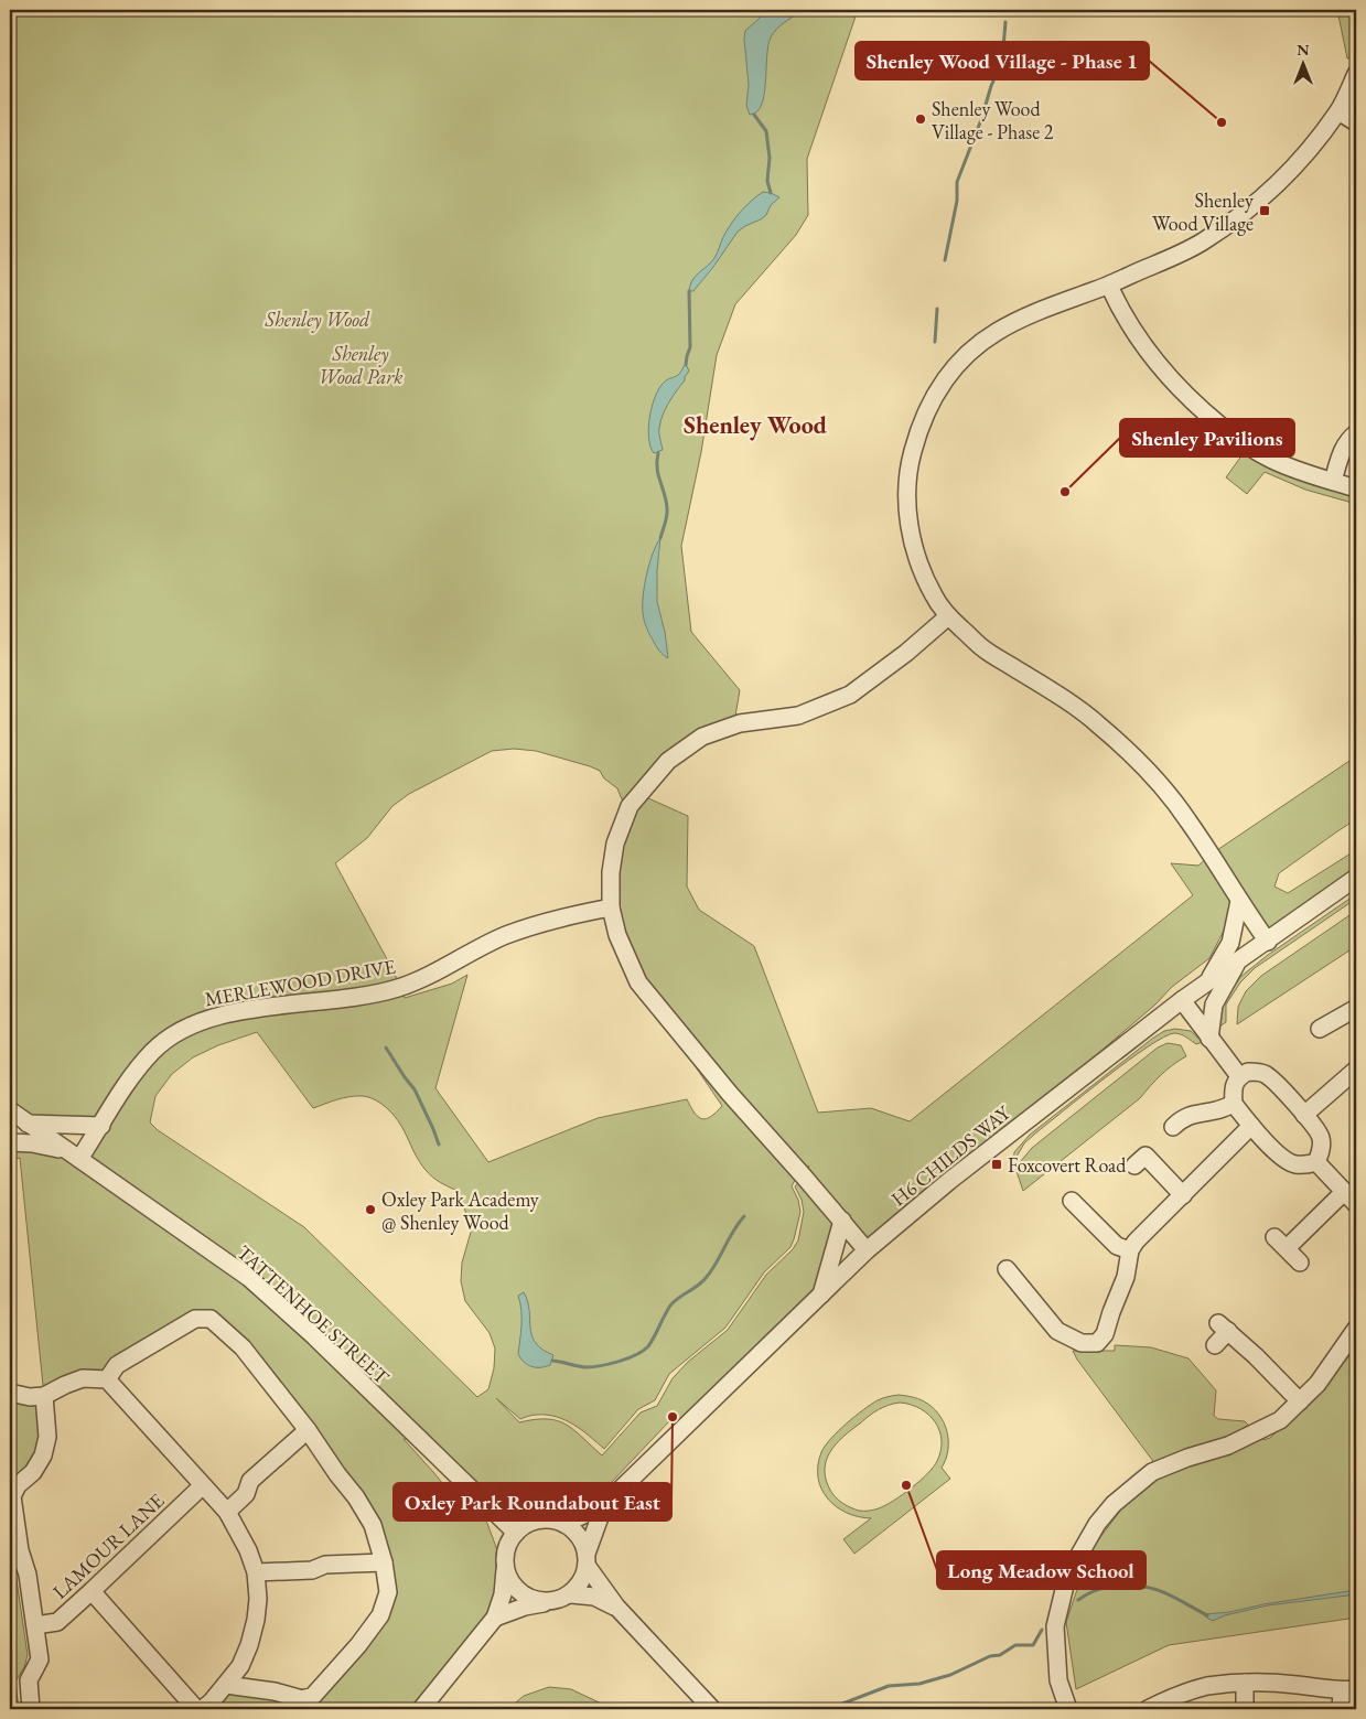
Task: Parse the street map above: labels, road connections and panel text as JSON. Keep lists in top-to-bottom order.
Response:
{
  "streets": {
    "street": [
      "MERLEWOOD DRIVE",
      "H6 CHILDS WAY",
      "TATTENHOE STREET",
      "LAMOUR LANE"
    ]
  },
  "crossings": [
    ["MERLEWOOD DRIVE", "TATTENHOE STREET"],
    ["H6 CHILDS WAY", "TATTENHOE STREET"]
  ],
  "districts": ["Shenley Wood"],
  "parks": ["Shenley Wood", "Shenley Wood Park"],
  "places": {
    "other": [
      "Shenley Wood Village - Phase 2",
      "Shenley Wood Village - Phase 1",
      "Shenley Pavilions",
      "Oxley Park Academy @ Shenley Wood",
      "Oxley Park Roundabout East",
      "Long Meadow School"
    ],
    "transit": ["Shenley Wood Village", "Foxcovert Road"]
  },
  "north": "top"
}
